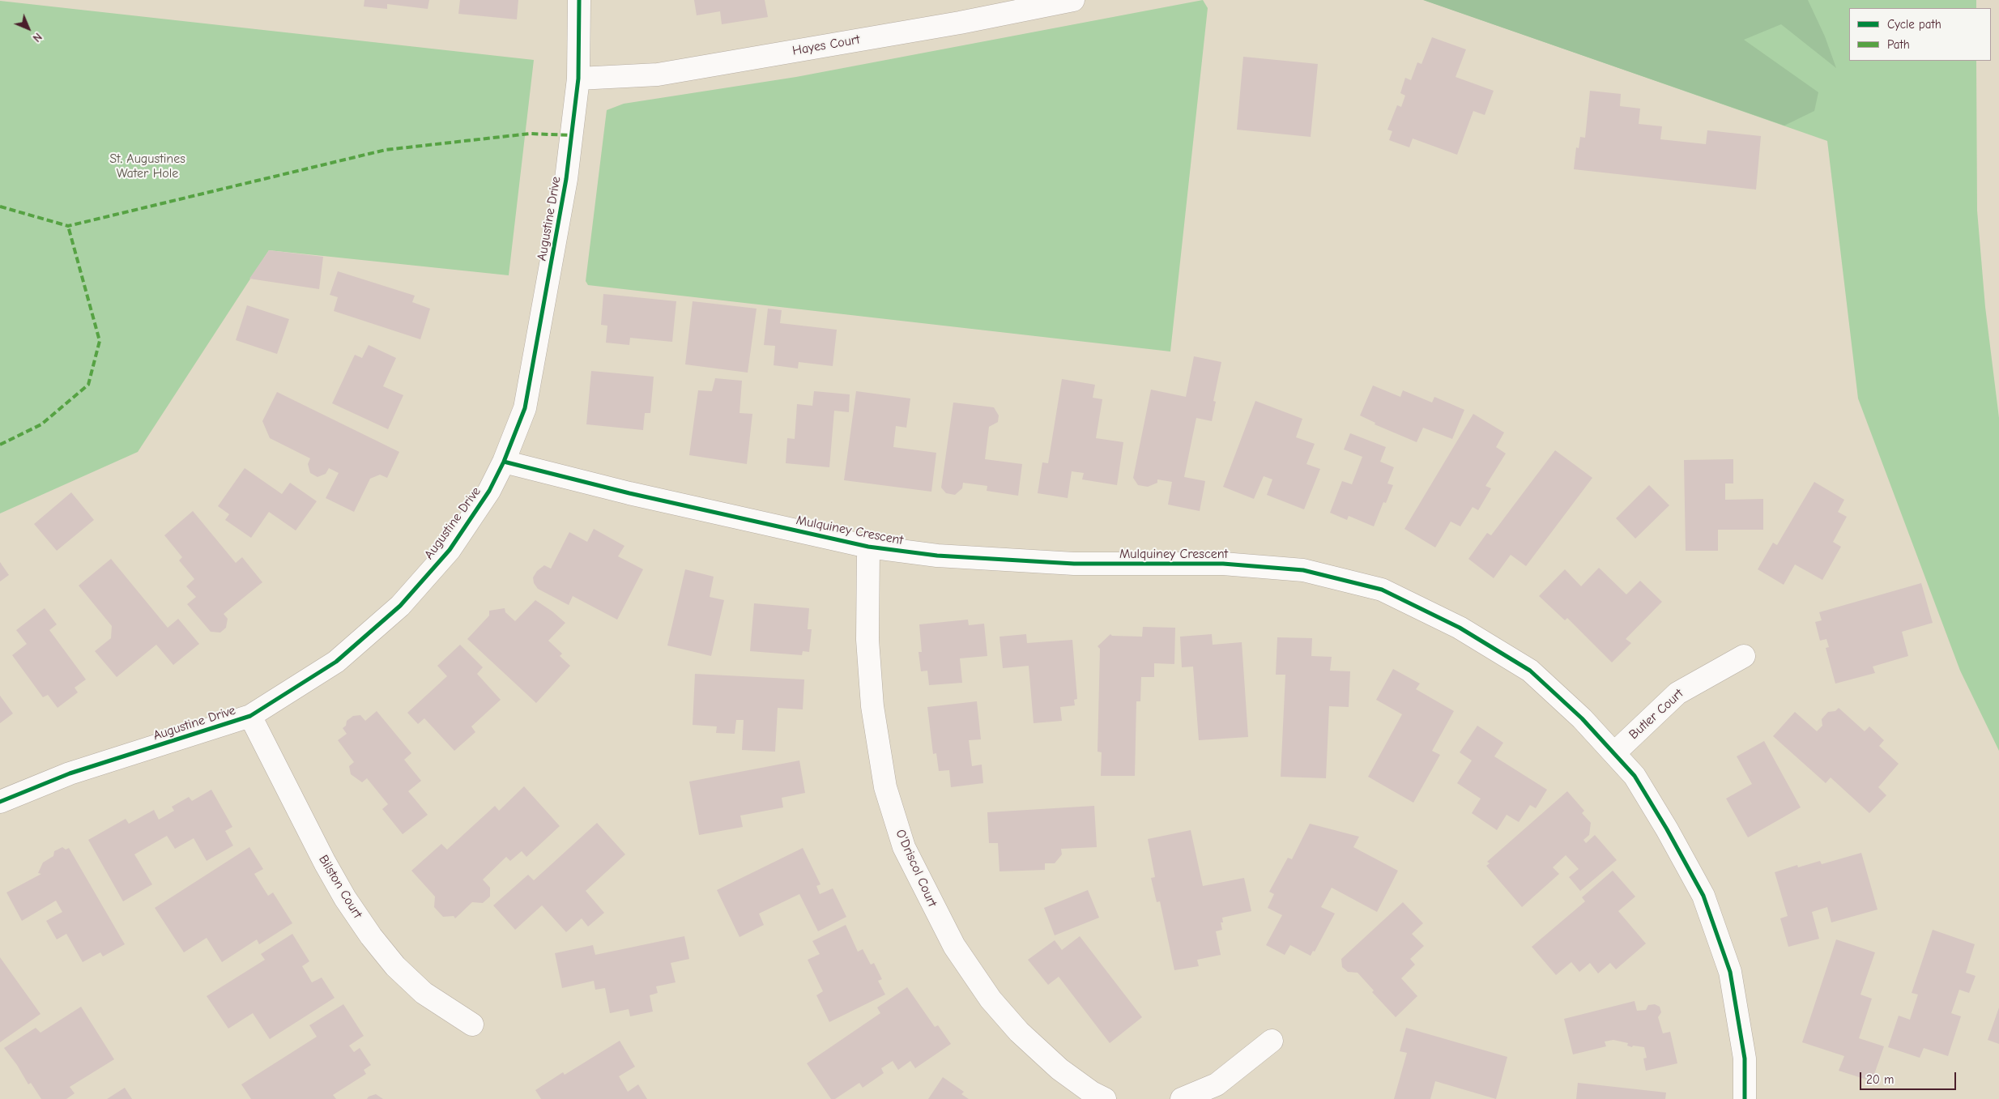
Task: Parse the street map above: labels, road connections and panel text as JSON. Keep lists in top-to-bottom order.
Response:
{
  "streets": {
    "street": [
      "Hayes Court",
      "Augustine Drive",
      "Mulquiney Crescent",
      "Butler Court",
      "O'Driscol Court",
      "Bilston Court"
    ]
  },
  "crossings": [
    ["Hayes Court", "Augustine Drive"],
    ["Augustine Drive", "Mulquiney Crescent"],
    ["Augustine Drive", "Bilston Court"],
    ["Mulquiney Crescent", "Butler Court"],
    ["Mulquiney Crescent", "O'Driscol Court"]
  ],
  "parks": ["St. Augustines Water Hole"],
  "legend": ["Cycle path", "Path"],
  "scale_bar": "20 m",
  "north": "bottom right"
}
